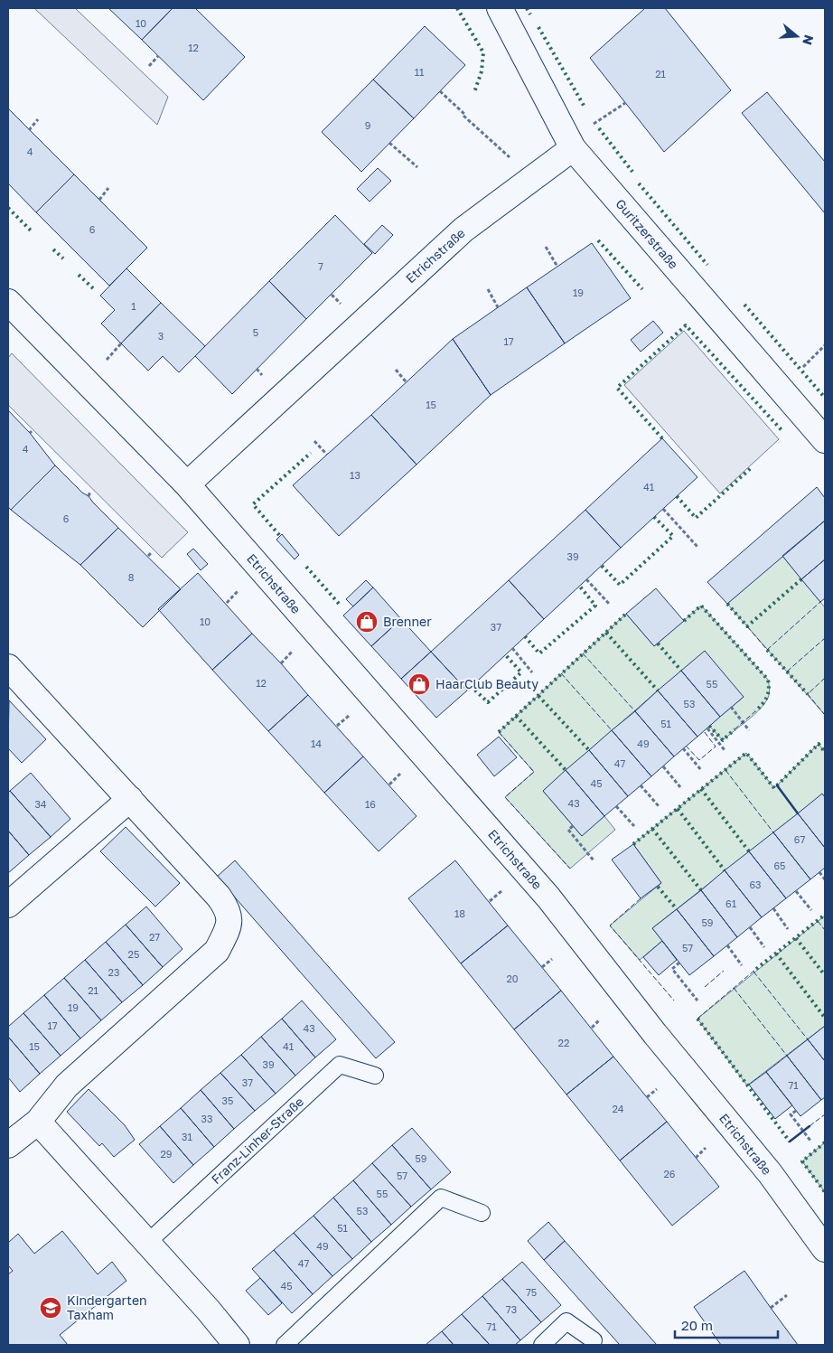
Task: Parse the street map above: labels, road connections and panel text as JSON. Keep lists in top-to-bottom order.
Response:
{
  "streets": {
    "street": ["Guritzerstraße", "Etrichstraße"],
    "lane": ["Franz-Linher-Straße"]
  },
  "crossings": [
    ["Guritzerstraße", "Etrichstraße"]
  ],
  "places": {
    "shop": ["Brenner", "HaarClub Beauty"],
    "school or university": ["Kindergarten Taxham"]
  },
  "house_numbers": [
    "10",
    "12",
    "11",
    "21",
    "9",
    "4",
    "6",
    "7",
    "19",
    "1",
    "5",
    "3",
    "17",
    "15",
    "4",
    "13",
    "41",
    "6",
    "39",
    "8",
    "10",
    "37",
    "12",
    "55",
    "53",
    "51",
    "14",
    "49",
    "47",
    "45",
    "43",
    "34",
    "16",
    "67",
    "65",
    "63",
    "61",
    "18",
    "59",
    "27",
    "57",
    "25",
    "23",
    "20",
    "21",
    "19",
    "17",
    "43",
    "22",
    "15",
    "41",
    "39",
    "37",
    "71",
    "35",
    "24",
    "33",
    "31",
    "29",
    "59",
    "26",
    "57",
    "55",
    "53",
    "51",
    "49",
    "47",
    "45",
    "75",
    "73",
    "71"
  ],
  "scale_bar": "20 m",
  "north": "right"
}
